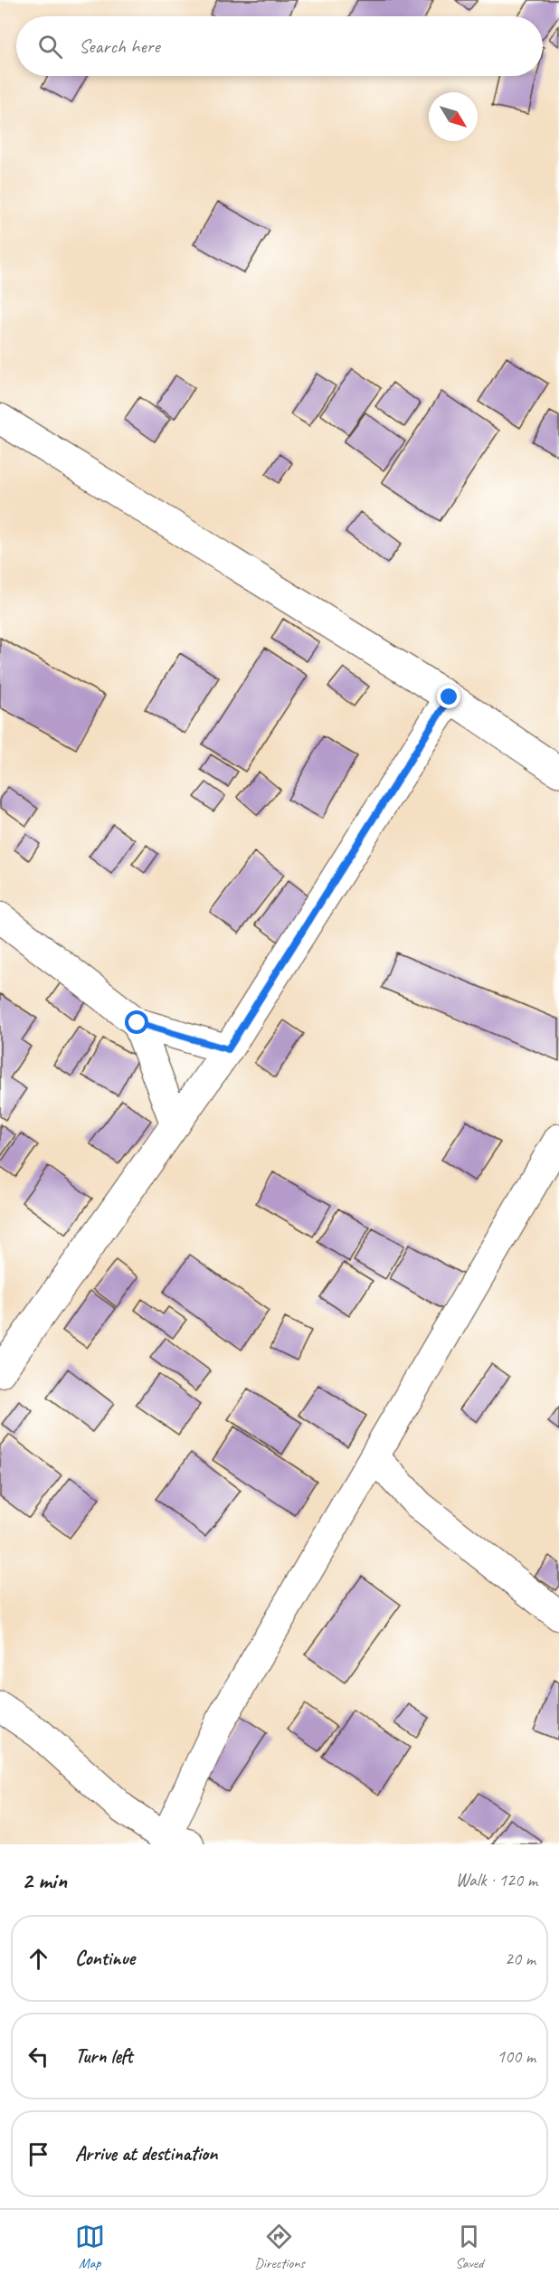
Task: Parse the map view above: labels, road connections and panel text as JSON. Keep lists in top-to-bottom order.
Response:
{
  "north": "bottom right",
  "page": {
    "search": "Search here",
    "heading": ["2 min", "Walk · 120 m"],
    "list": [
      ["Continue", "20 m"],
      ["Turn left", "100 m"],
      "Arrive at destination"
    ],
    "nav": ["Map", "Directions", "Saved"]
  }
}
